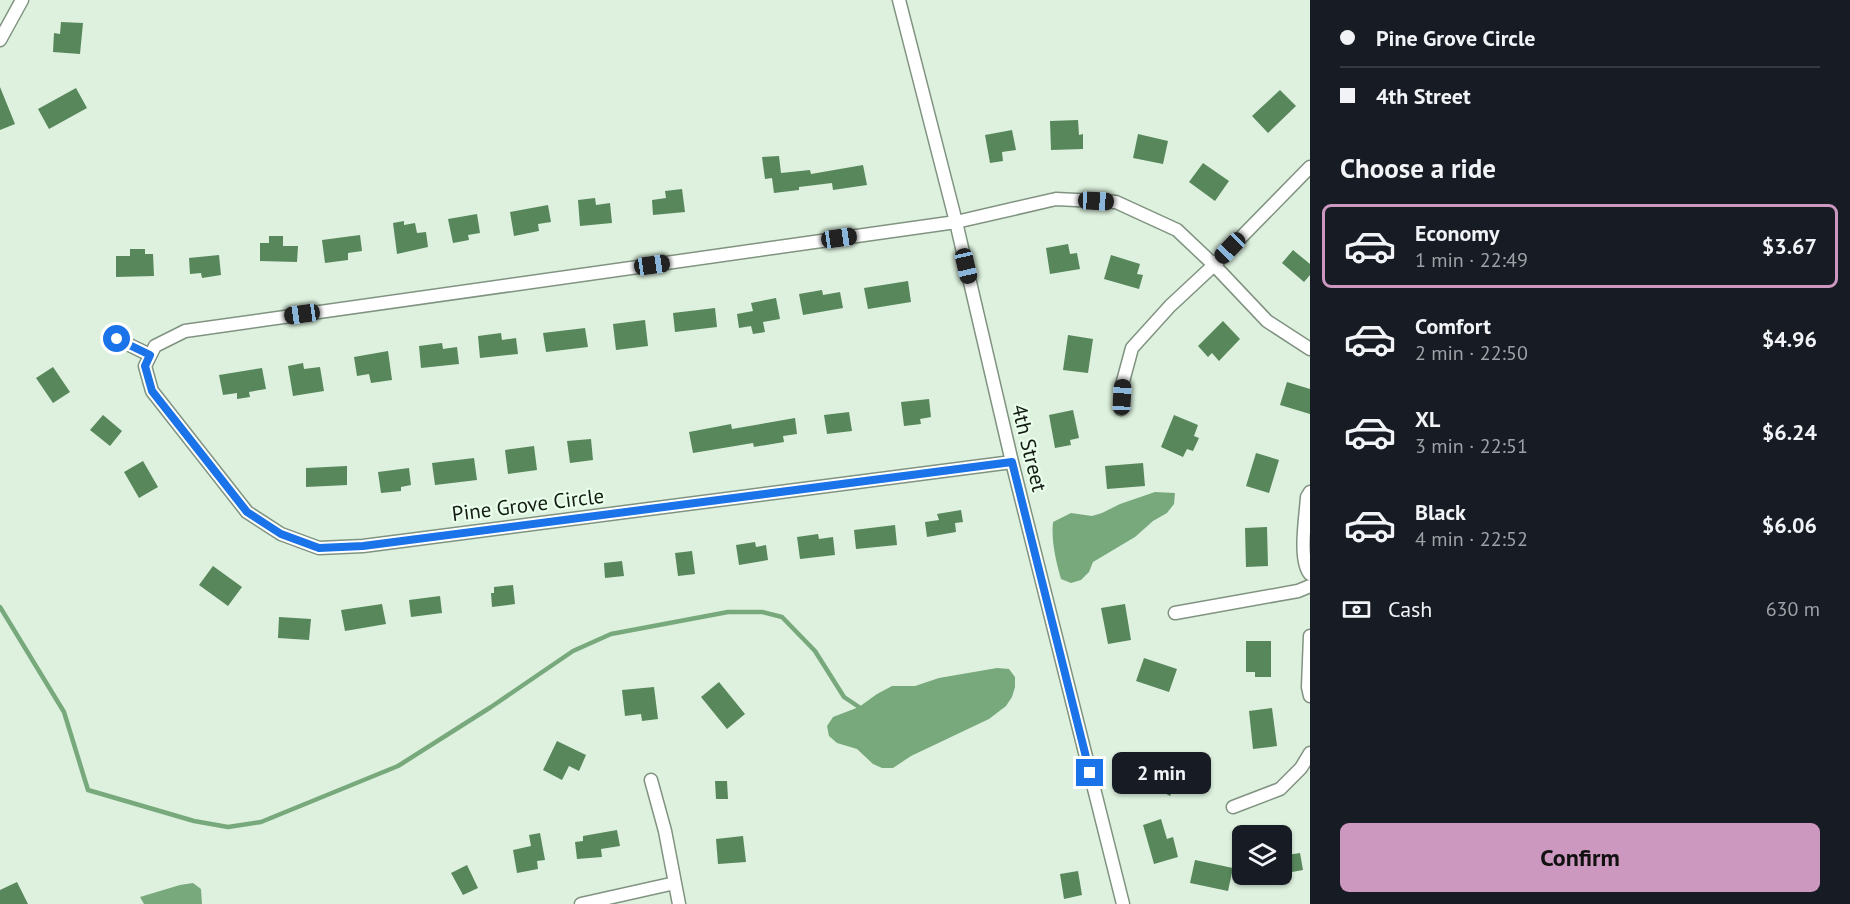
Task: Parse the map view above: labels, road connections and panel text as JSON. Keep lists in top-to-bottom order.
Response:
{
  "streets": {
    "street": ["4th Street", "Pine Grove Circle"]
  },
  "crossings": [
    ["4th Street", "Pine Grove Circle"]
  ],
  "page": {
    "banner": ["Pine Grove Circle", "4th Street"],
    "heading": "Choose a ride",
    "list": [
      {
        "name": "Economy",
        "note": "1 min · 22:49",
        "value": "$3.67"
      },
      {
        "name": "Comfort",
        "note": "2 min · 22:50",
        "value": "$4.96"
      },
      {
        "name": "XL",
        "note": "3 min · 22:51",
        "value": "$6.24"
      },
      {
        "name": "Black",
        "note": "4 min · 22:52",
        "value": "$6.06"
      }
    ],
    "pay": ["Cash", "630 m"],
    "bubble": "2 min",
    "buttons": "Confirm"
  }
}
